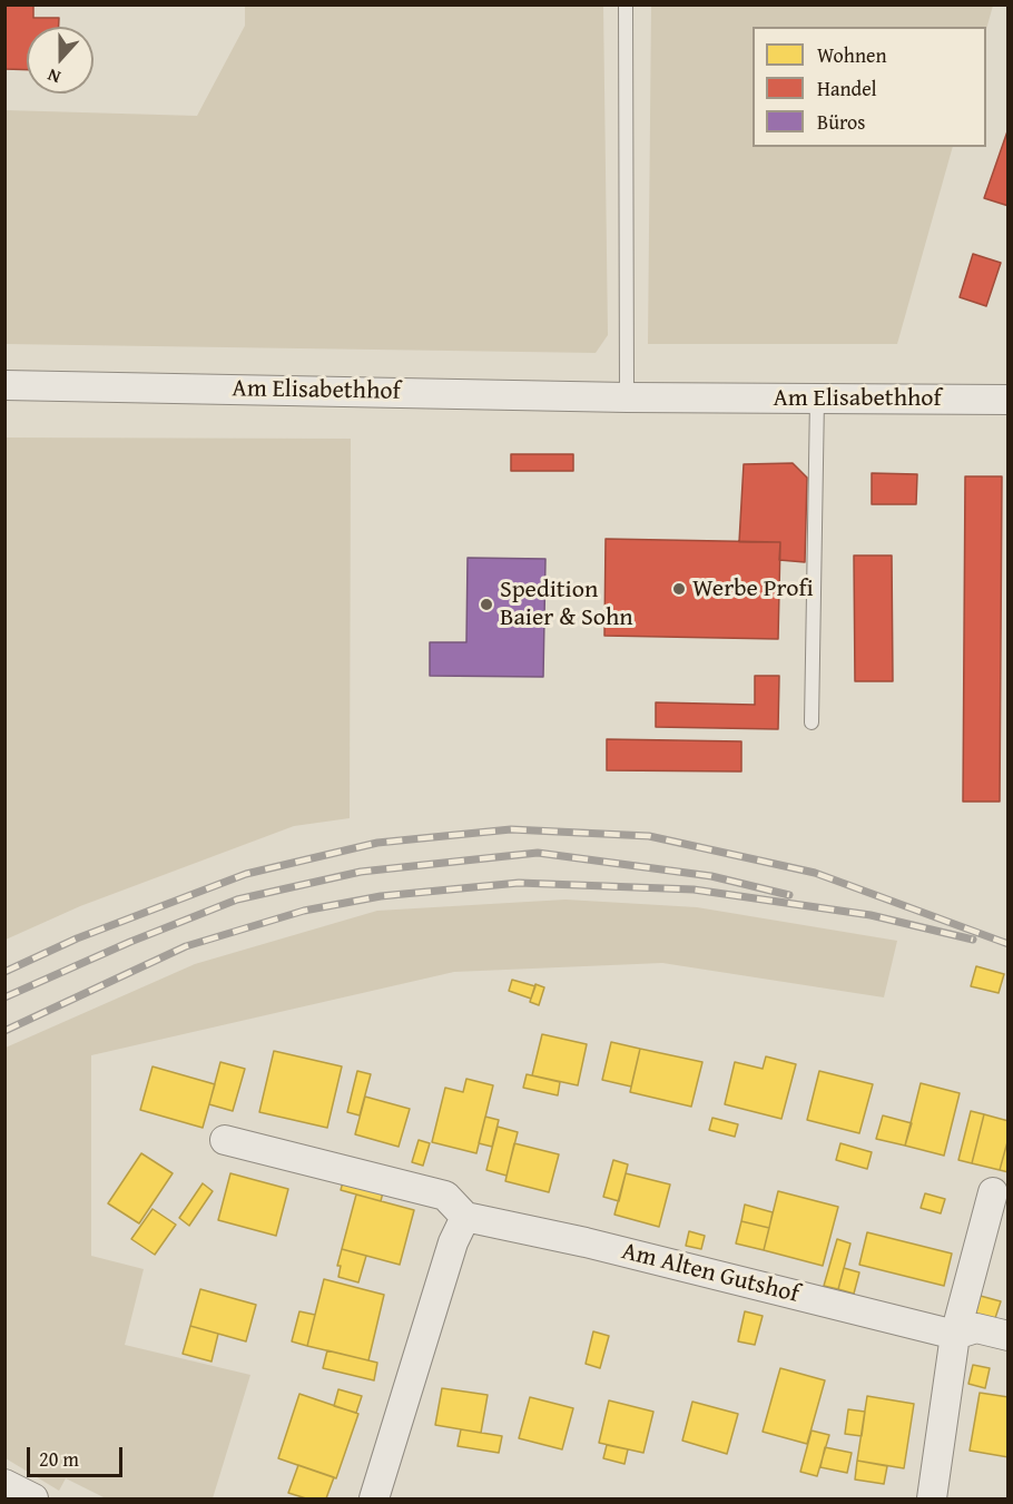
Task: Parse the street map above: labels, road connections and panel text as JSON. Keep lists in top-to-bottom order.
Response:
{
  "streets": {
    "street": ["Am Elisabethhof", "Am Alten Gutshof"]
  },
  "places": ["Werbe Profi", "Spedition Baier & Sohn"],
  "legend": ["Wohnen", "Handel", "Büros"],
  "scale_bar": "20 m",
  "north": "bottom"
}
